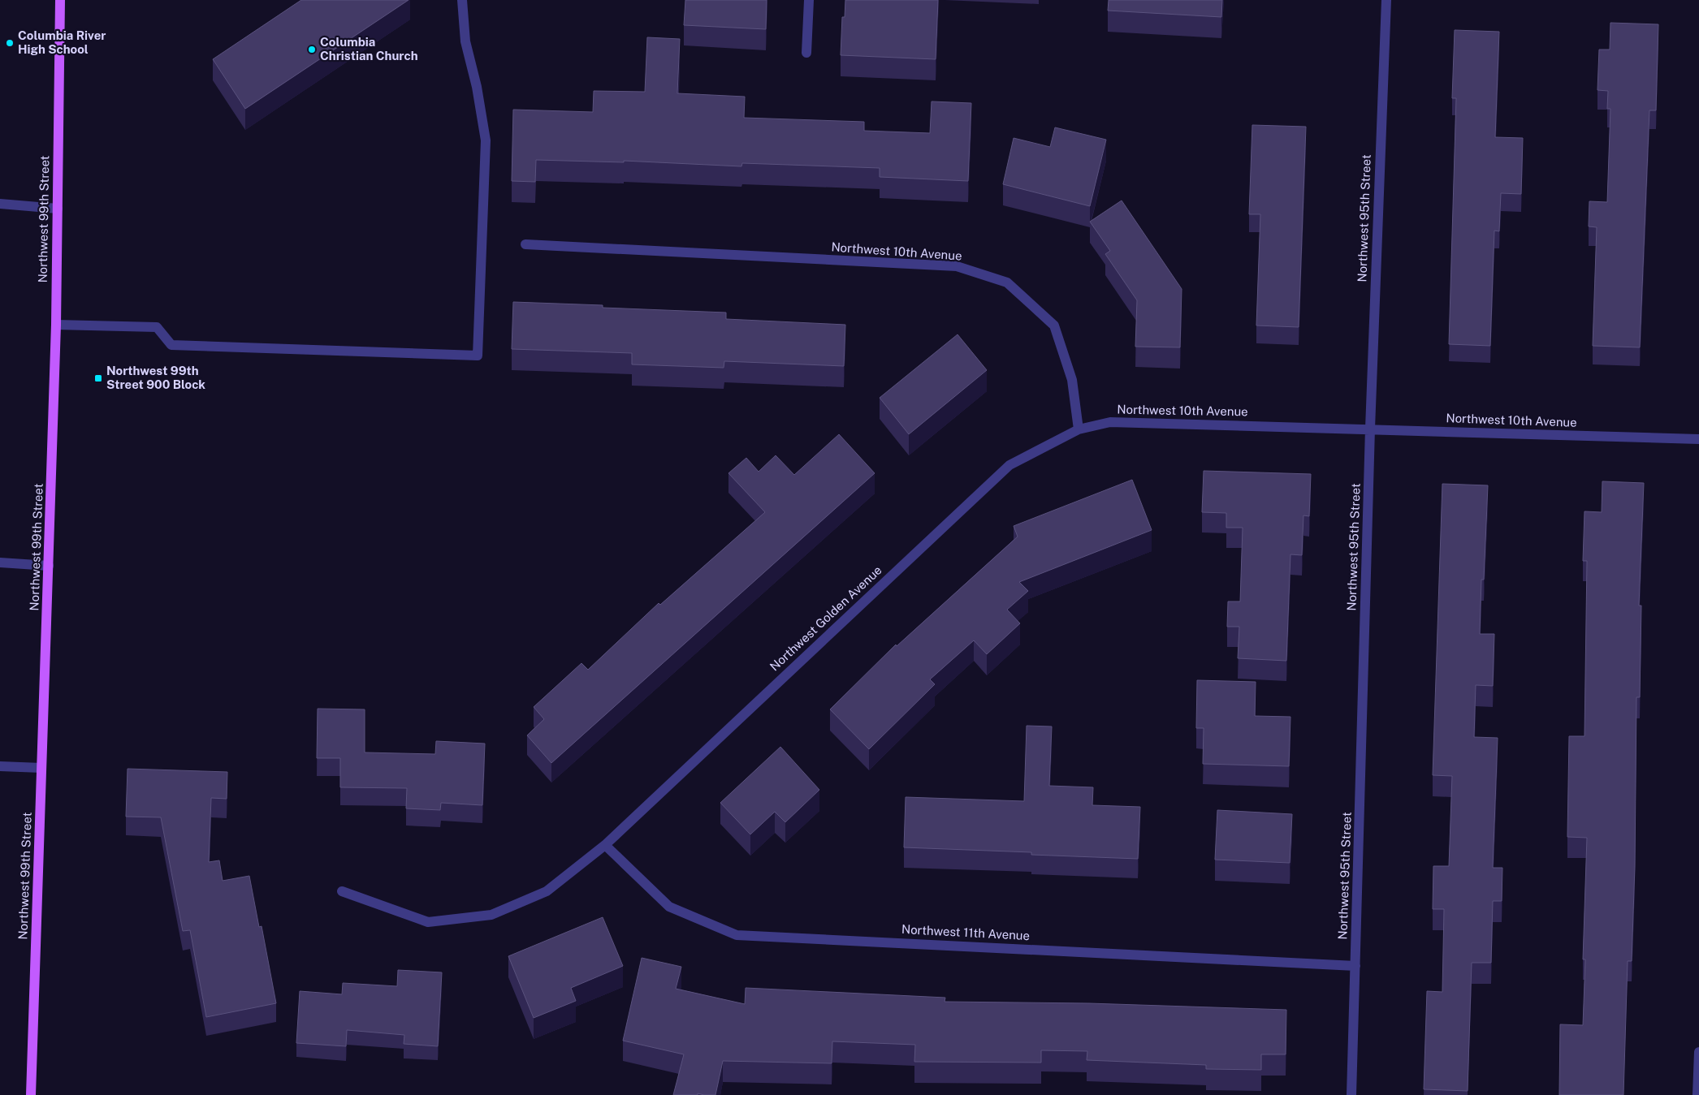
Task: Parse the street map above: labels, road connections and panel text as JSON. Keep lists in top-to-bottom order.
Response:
{
  "streets": {
    "main road": ["Northwest 99th Street"],
    "street": [
      "Northwest 95th Street",
      "Northwest 10th Avenue",
      "Northwest Golden Avenue",
      "Northwest 11th Avenue"
    ]
  },
  "crossings": [
    ["Northwest 95th Street", "Northwest 10th Avenue"],
    ["Northwest 95th Street", "Northwest 11th Avenue"],
    ["Northwest 10th Avenue", "Northwest Golden Avenue"],
    ["Northwest Golden Avenue", "Northwest 11th Avenue"]
  ],
  "places": {
    "other": ["Columbia River High School", "Columbia Christian Church"],
    "transit": ["Northwest 99th Street 900 Block"]
  }
}
